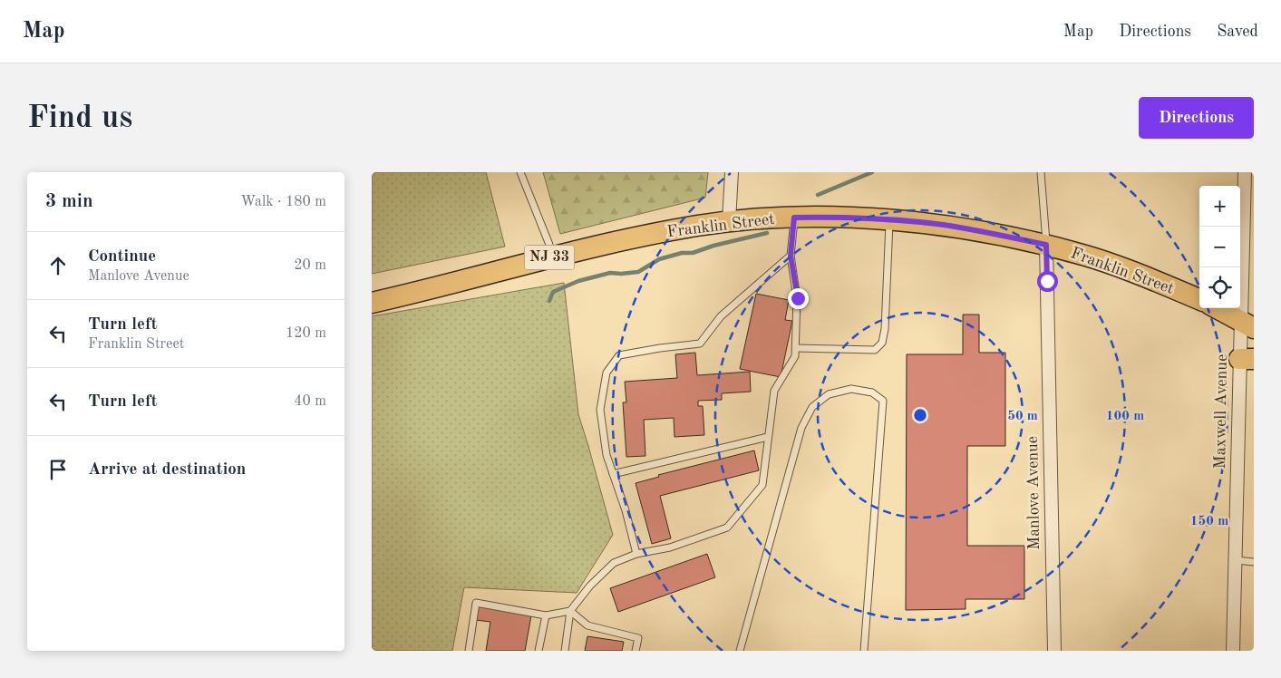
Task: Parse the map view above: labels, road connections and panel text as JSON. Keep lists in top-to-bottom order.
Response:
{
  "streets": {
    "main road": ["Franklin Street", "NJ 33"],
    "street": ["Maxwell Avenue", "Manlove Avenue"]
  },
  "crossings": [
    ["Franklin Street", "Manlove Avenue"]
  ],
  "page": {
    "header": "Map",
    "nav": ["Map", "Directions", "Saved"],
    "buttons": "Directions",
    "title": "Find us",
    "heading": ["3 min", "Walk · 180 m"],
    "map_buttons": ["+", "−"],
    "list": [
      ["Continue", "Manlove Avenue", "20 m"],
      ["Turn left", "Franklin Street", "120 m"],
      ["Turn left", "40 m"],
      "Arrive at destination"
    ]
  },
  "rings": ["50 m", "100 m", "150 m"]
}
